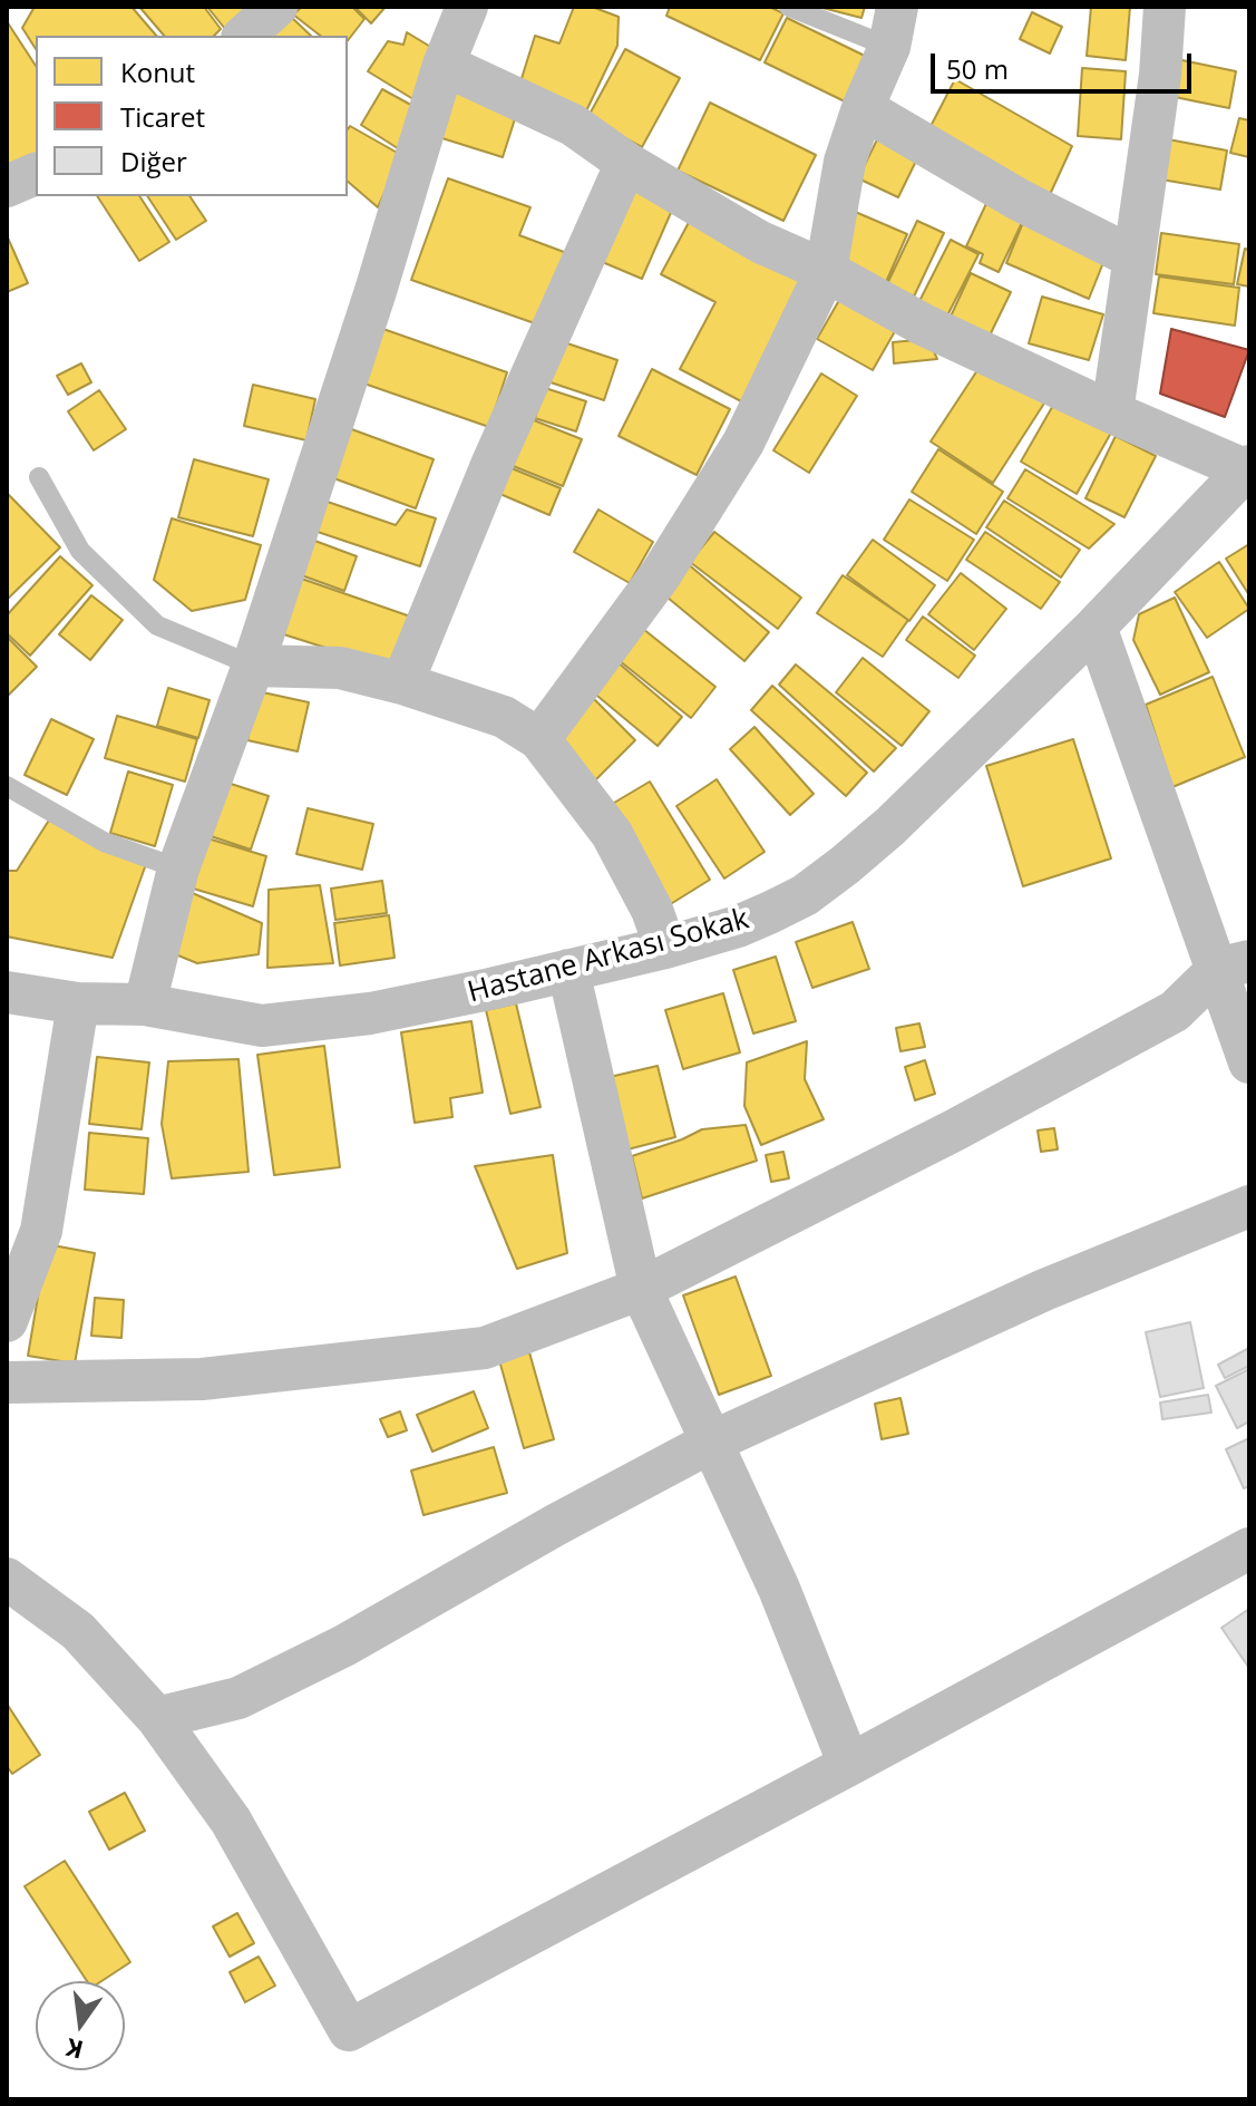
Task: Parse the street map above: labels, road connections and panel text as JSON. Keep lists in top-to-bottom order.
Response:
{
  "streets": {
    "street": ["Hastane Arkası Sokak"]
  },
  "legend": ["Konut", "Ticaret", "Diğer"],
  "scale_bar": "50 m",
  "north": "bottom"
}
